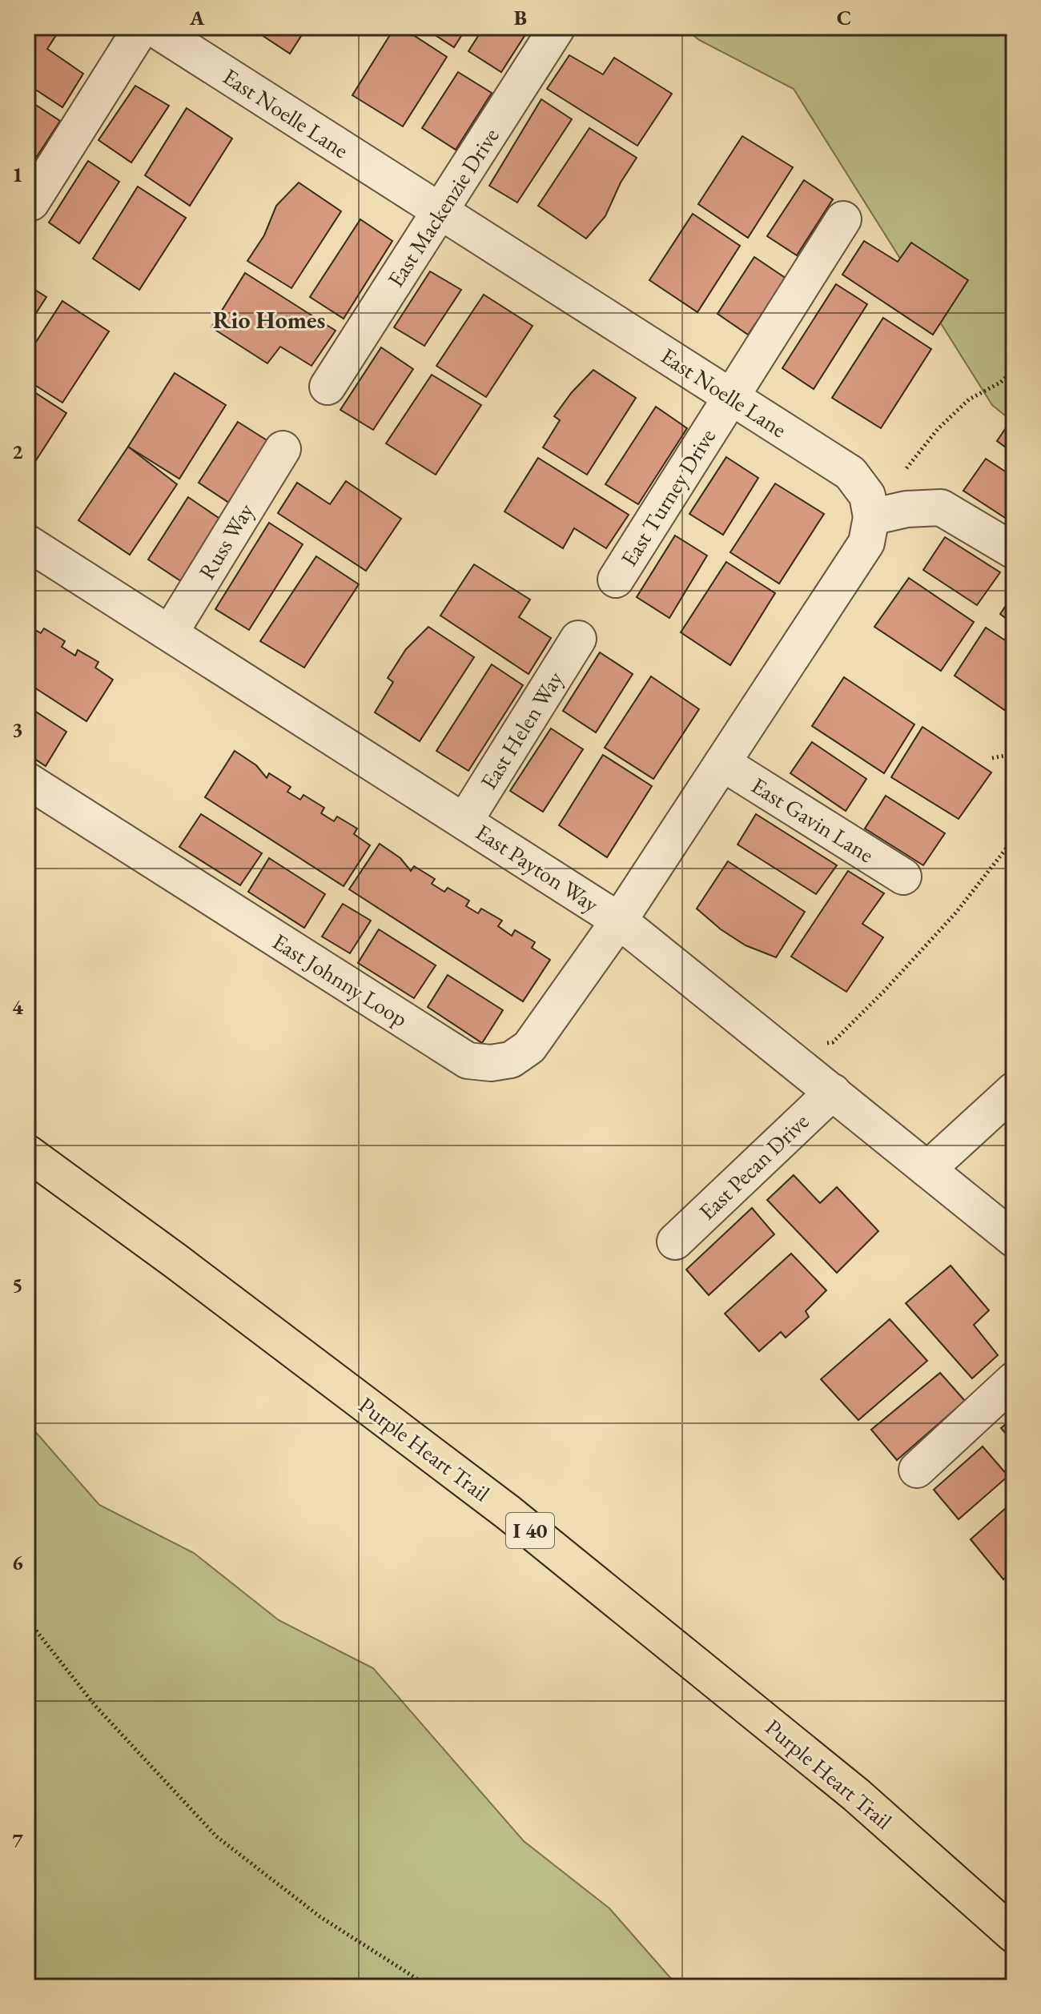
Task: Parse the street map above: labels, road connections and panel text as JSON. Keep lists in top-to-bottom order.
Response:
{
  "streets": {
    "highway": ["Purple Heart Trail", "I 40"],
    "street": [
      "East Noelle Lane",
      "East Mackenzie Drive",
      "East Turney Drive",
      "Russ Way",
      "East Helen Way",
      "East Gavin Lane",
      "East Payton Way",
      "East Johnny Loop",
      "East Pecan Drive"
    ]
  },
  "crossings": [
    ["East Noelle Lane", "East Mackenzie Drive"],
    ["East Noelle Lane", "East Turney Drive"],
    ["Russ Way", "East Payton Way"],
    ["East Helen Way", "East Payton Way"],
    ["East Payton Way", "East Johnny Loop"],
    ["East Payton Way", "East Pecan Drive"]
  ],
  "districts": ["Rio Homes"],
  "grid": {
    "columns": ["A", "B", "C"],
    "rows": [
      "1",
      "2",
      "3",
      "4",
      "5",
      "6",
      "7"
    ]
  }
}
